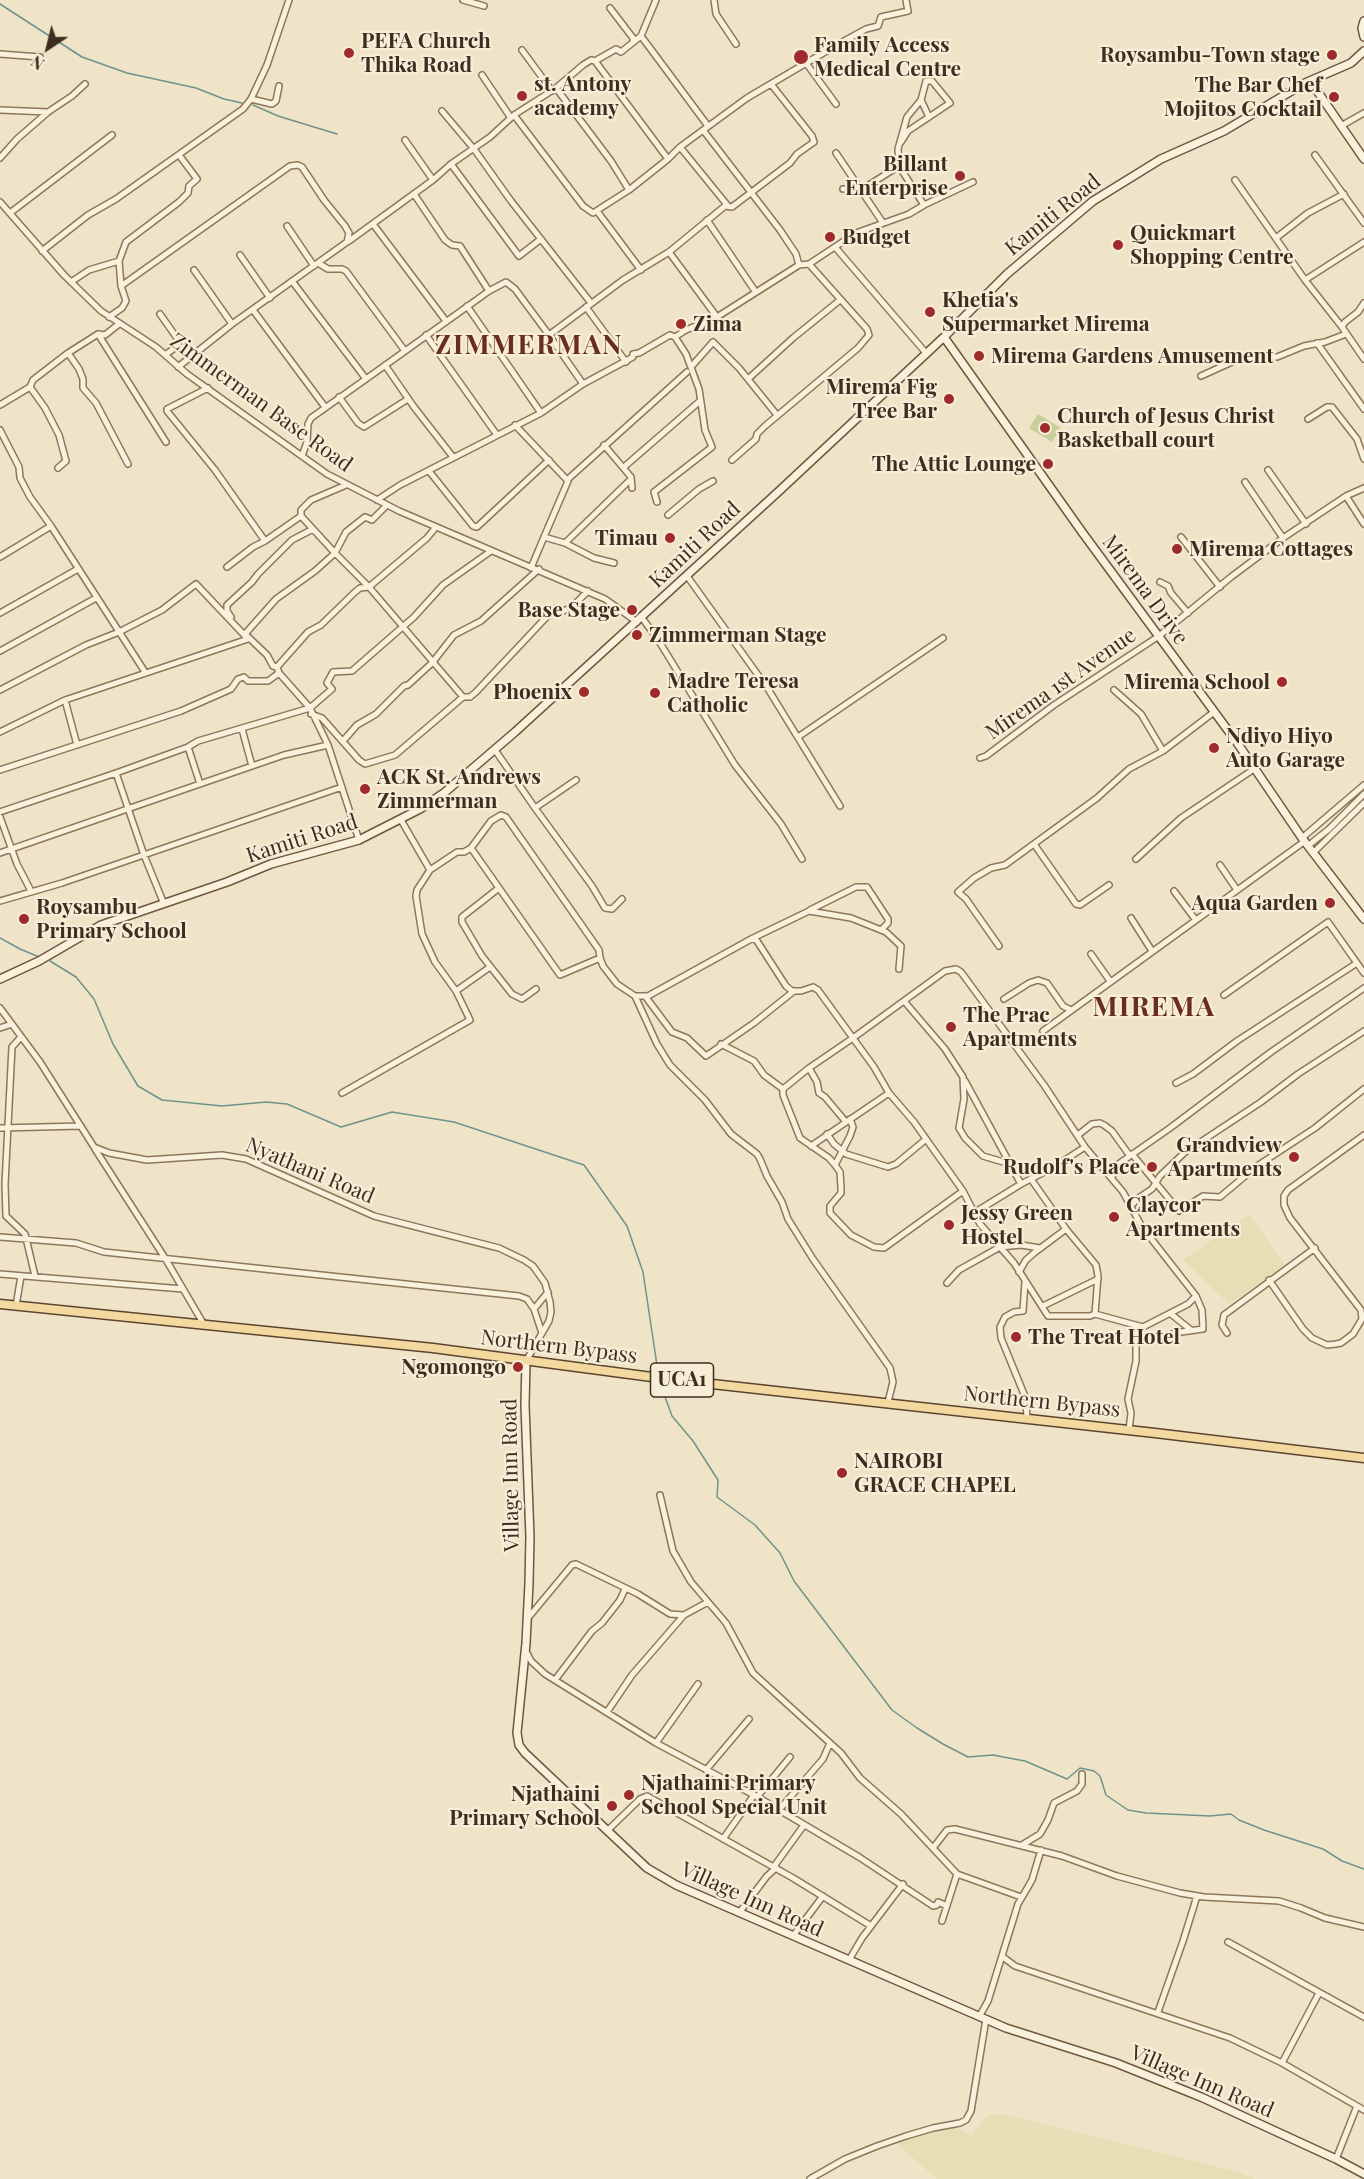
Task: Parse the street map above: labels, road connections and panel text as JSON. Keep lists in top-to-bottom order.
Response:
{
  "streets": {
    "main road": ["Northern Bypass", "UCA1"],
    "street": [
      "Kamiti Road",
      "Zimmerman Base Road",
      "Mirema Drive",
      "Mirema 1st Avenue",
      "Nyathani Road",
      "Village Inn Road"
    ]
  },
  "crossings": [
    ["Kamiti Road", "Zimmerman Base Road"],
    ["Kamiti Road", "Mirema Drive"],
    ["Mirema Drive", "Mirema 1st Avenue"],
    ["Nyathani Road", "Northern Bypass"],
    ["Nyathani Road", "Village Inn Road"],
    ["Northern Bypass", "Village Inn Road"]
  ],
  "districts": ["ZIMMERMAN", "MIREMA"],
  "places": [
    "PEFA Church Thika Road",
    "Roysambu-Town stage",
    "Family Access Medical Centre",
    "st. Antony academy",
    "The Bar Chef Mojitos Cocktail",
    "Billant Enterprise",
    "Budget",
    "Quickmart Shopping Centre",
    "Khetia's Supermarket Mirema",
    "Zima",
    "Mirema Gardens Amusement",
    "Mirema Fig Tree Bar",
    "Church of Jesus Christ Basketball court",
    "The Attic Lounge",
    "Timau",
    "Mirema Cottages",
    "Base Stage",
    "Zimmerman Stage",
    "Mirema School",
    "Phoenix",
    "Madre Teresa Catholic",
    "Ndiyo Hiyo Auto Garage",
    "ACK St. Andrews Zimmerman",
    "Aqua Garden",
    "Roysambu Primary School",
    "The Prac Apartments",
    "Grandview Apartments",
    "Rudolf's Place",
    "Claycor Apartments",
    "Jessy Green Hostel",
    "The Treat Hotel",
    "Ngomongo",
    "NAIROBI GRACE CHAPEL",
    "Njathaini Primary School Special Unit",
    "Njathaini Primary School"
  ],
  "north": "bottom left"
}
